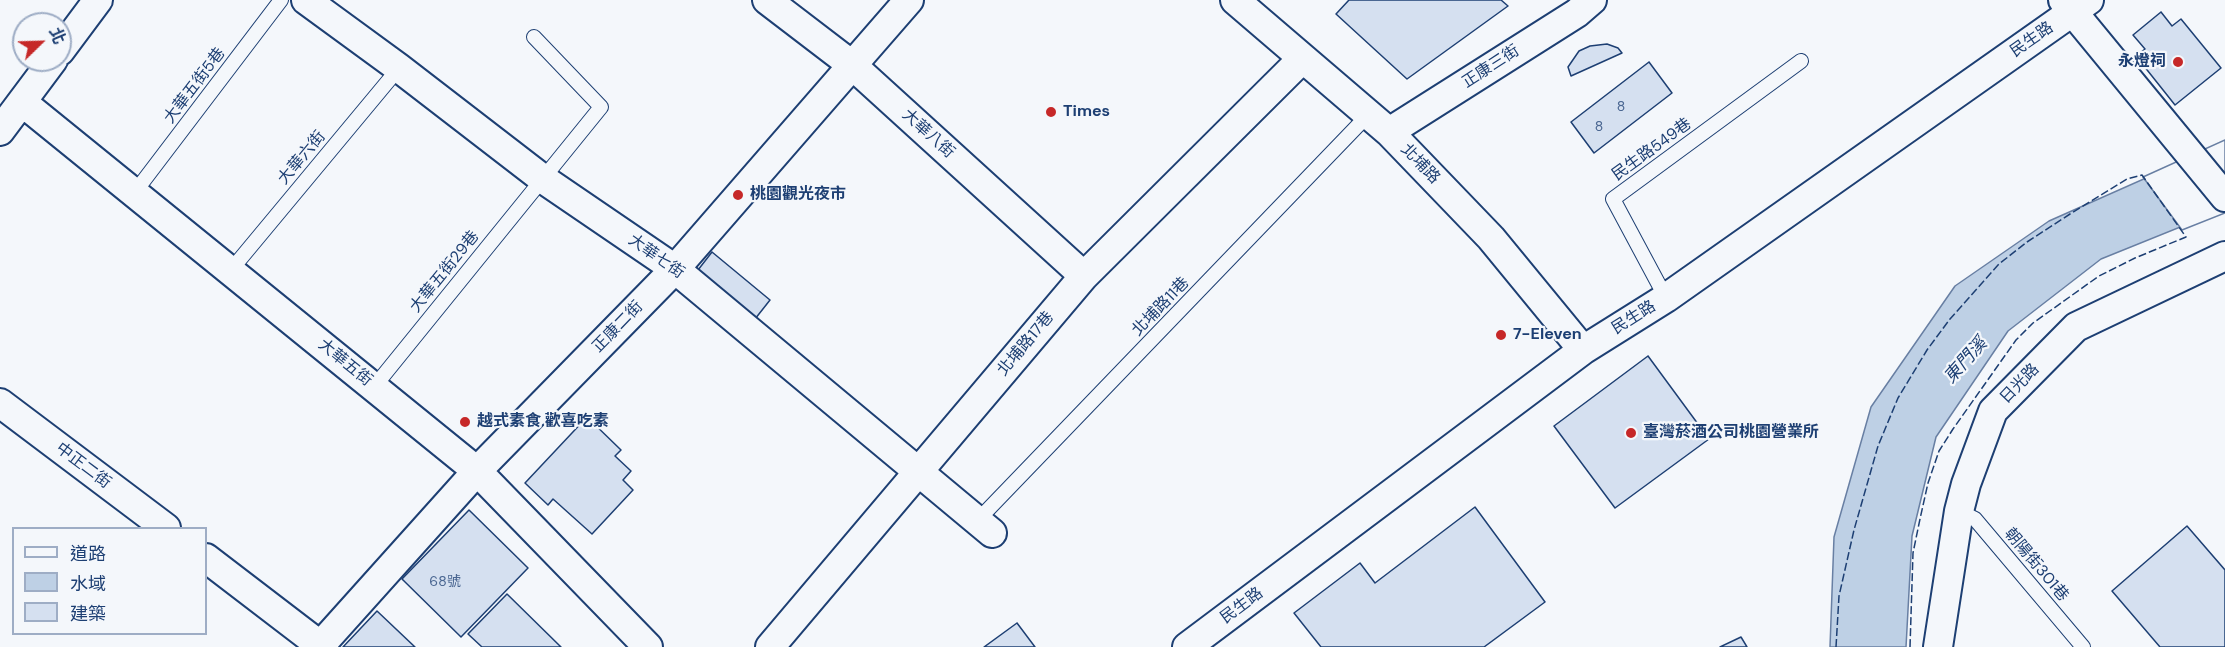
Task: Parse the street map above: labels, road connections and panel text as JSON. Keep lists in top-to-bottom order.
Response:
{
  "streets": {
    "street": [
      "民生路",
      "正康三街",
      "大華八街",
      "北埔路",
      "大華七街",
      "正康二街",
      "北埔路17巷",
      "大華五街",
      "日光路",
      "中正二街"
    ],
    "lane": [
      "大華五街5巷",
      "民生路549巷",
      "大華六街",
      "大華五街29巷",
      "北埔路11巷",
      "朝陽街301巷"
    ]
  },
  "crossings": [
    ["民生路", "民生路549巷"],
    ["民生路", "北埔路"],
    ["正康三街", "北埔路"],
    ["正康三街", "北埔路11巷"],
    ["大華五街5巷", "大華五街"],
    ["大華八街", "正康二街"],
    ["大華八街", "北埔路17巷"],
    ["大華六街", "大華七街"],
    ["大華六街", "大華五街"],
    ["北埔路", "北埔路11巷"],
    ["北埔路", "北埔路17巷"],
    ["大華七街", "大華五街29巷"],
    ["大華七街", "北埔路11巷"],
    ["大華七街", "正康二街"],
    ["大華七街", "北埔路17巷"],
    ["大華五街29巷", "大華五街"],
    ["正康二街", "大華五街"],
    ["日光路", "朝陽街301巷"]
  ],
  "water": ["東門溪"],
  "places": [
    "永燈祠",
    "Times",
    "桃園觀光夜市",
    "7-Eleven",
    "越式素食 歡喜吃素",
    "臺灣菸酒公司桃園營業所"
  ],
  "house_numbers": ["8", "8", "68號"],
  "legend": ["道路", "水域", "建築"],
  "north": "top right"
}
